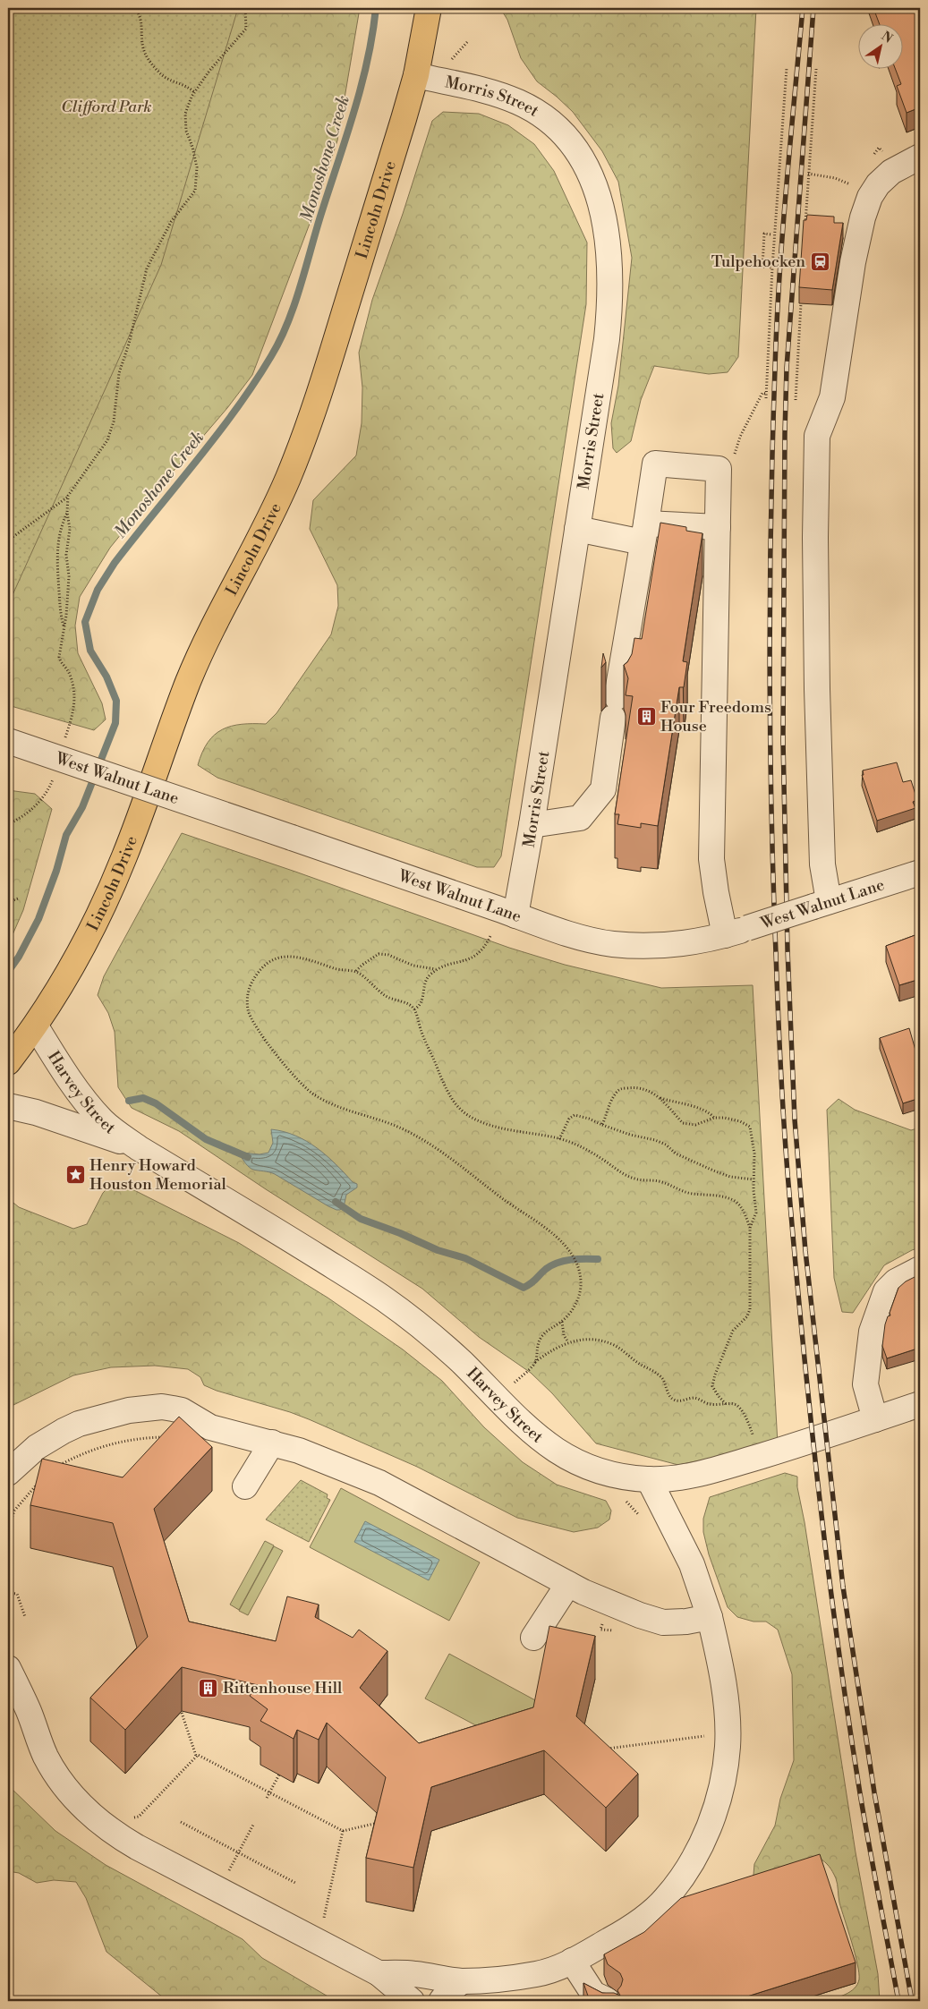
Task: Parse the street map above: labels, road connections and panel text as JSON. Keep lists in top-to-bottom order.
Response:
{
  "streets": {
    "main road": ["Lincoln Drive"],
    "street": ["Morris Street", "West Walnut Lane", "Harvey Street"]
  },
  "crossings": [
    ["Morris Street", "Lincoln Drive"],
    ["Morris Street", "West Walnut Lane"],
    ["Lincoln Drive", "Harvey Street"]
  ],
  "water": ["Monoshone Creek"],
  "parks": ["Clifford Park"],
  "places": {
    "station": ["Tulpehocken"],
    "building": ["Four Freedoms House", "Rittenhouse Hill"],
    "place": ["Henry Howard Houston Memorial"]
  },
  "north": "top right"
}
